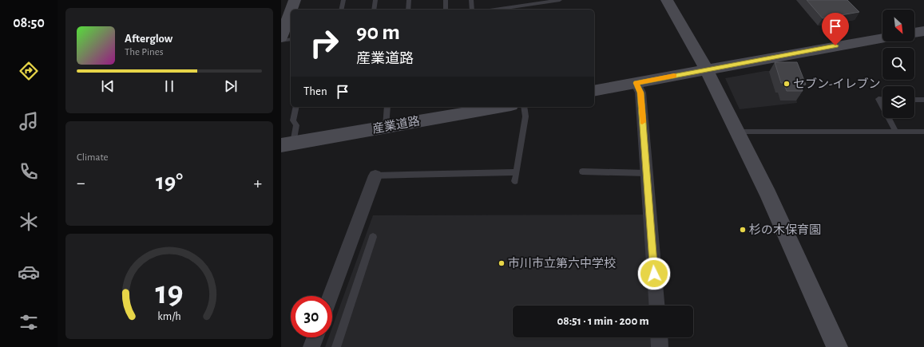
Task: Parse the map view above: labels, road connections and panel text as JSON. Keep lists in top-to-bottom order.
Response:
{
  "streets": {
    "main road": ["産業道路"]
  },
  "places": ["セブン-イレブン", "杉の木保育園", "市川市立第六中学校"],
  "north": "bottom right",
  "page": {
    "tabs": "08:50",
    "turn": ["90 m", "産業道路"],
    "song": ["Afterglow", "The Pines"],
    "then": "Then",
    "tile": "Climate",
    "heat": ["−", "19°", "+"],
    "limit": "30",
    "trip": "08:51 · 1 min · 200 m",
    "gauge": ["19", "km/h"]
  }
}
